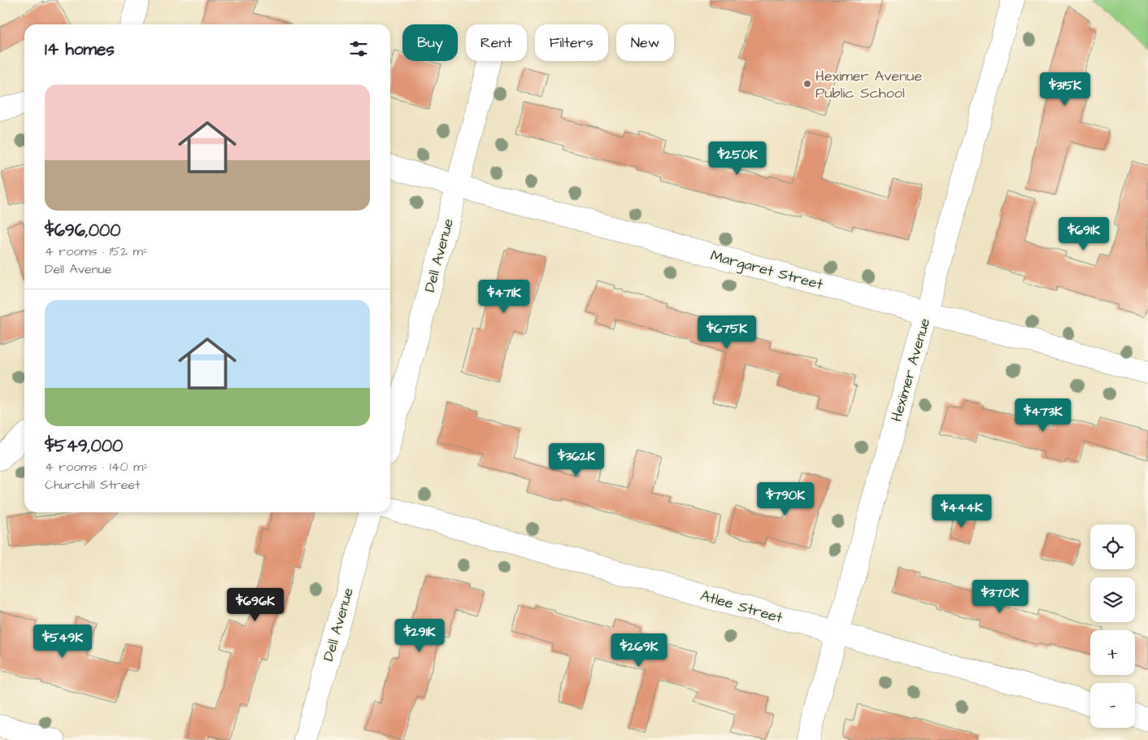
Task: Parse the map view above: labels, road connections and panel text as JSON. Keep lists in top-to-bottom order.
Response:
{
  "streets": {
    "street": [
      "Dell Avenue",
      "Margaret Street",
      "Heximer Avenue",
      "Atlee Street"
    ]
  },
  "crossings": [
    ["Dell Avenue", "Margaret Street"],
    ["Margaret Street", "Heximer Avenue"],
    ["Heximer Avenue", "Atlee Street"]
  ],
  "places": ["Heximer Avenue Public School"],
  "page": {
    "chip": [
      "Buy",
      "Rent",
      "Filters",
      "New"
    ],
    "heading": "14 homes",
    "price": [
      "$315K",
      "$250K",
      "$691K",
      "$471K",
      "$675K",
      "$473K",
      "$362K",
      "$790K",
      "$444K",
      "$370K",
      "$696K",
      "$291K",
      "$549K",
      "$269K"
    ],
    "list": [
      {
        "name": "$696,000",
        "note": "4 rooms · 152 m² · Dell Avenue"
      },
      {
        "name": "$549,000",
        "note": "4 rooms · 140 m² · Churchill Street"
      }
    ],
    "map_buttons": ["+", "−"]
  }
}
